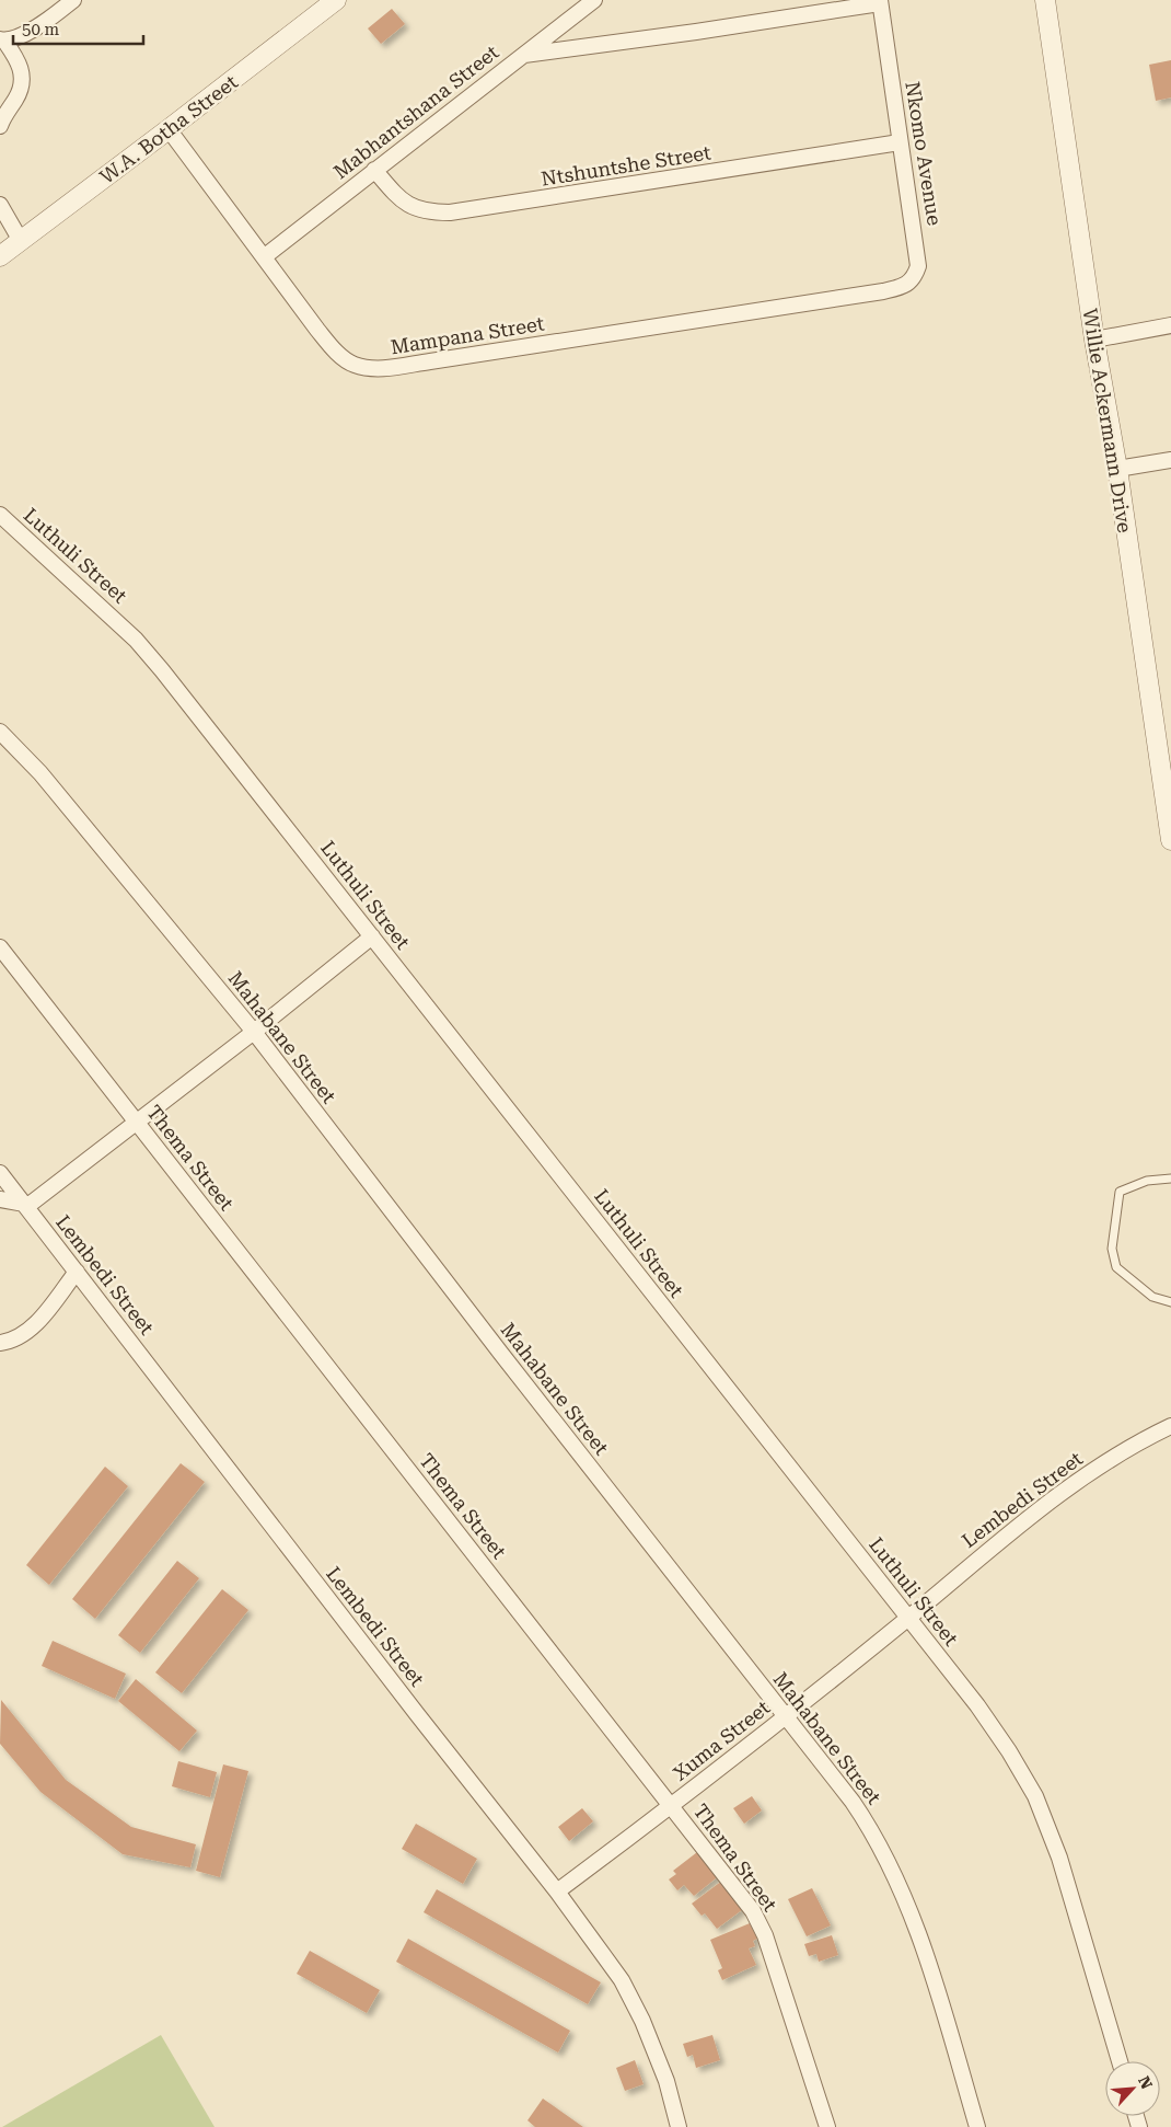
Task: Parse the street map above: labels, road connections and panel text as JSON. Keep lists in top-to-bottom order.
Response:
{
  "streets": {
    "street": [
      "Mabhantshana Street",
      "W.A. Botha Street",
      "Nkomo Avenue",
      "Ntshuntshe Street",
      "Mampana Street",
      "Willie Ackermann Drive",
      "Luthuli Street",
      "Mahabane Street",
      "Thema Street",
      "Lembedi Street",
      "Xuma Street"
    ]
  },
  "crossings": [
    ["Mabhantshana Street", "Ntshuntshe Street"],
    ["Mabhantshana Street", "Mampana Street"],
    ["W.A. Botha Street", "Mampana Street"],
    ["Nkomo Avenue", "Ntshuntshe Street"],
    ["Nkomo Avenue", "Mampana Street"],
    ["Luthuli Street", "Lembedi Street"],
    ["Luthuli Street", "Xuma Street"],
    ["Mahabane Street", "Xuma Street"],
    ["Thema Street", "Xuma Street"],
    ["Lembedi Street", "Xuma Street"]
  ],
  "scale_bar": "50 m",
  "north": "top right"
}
